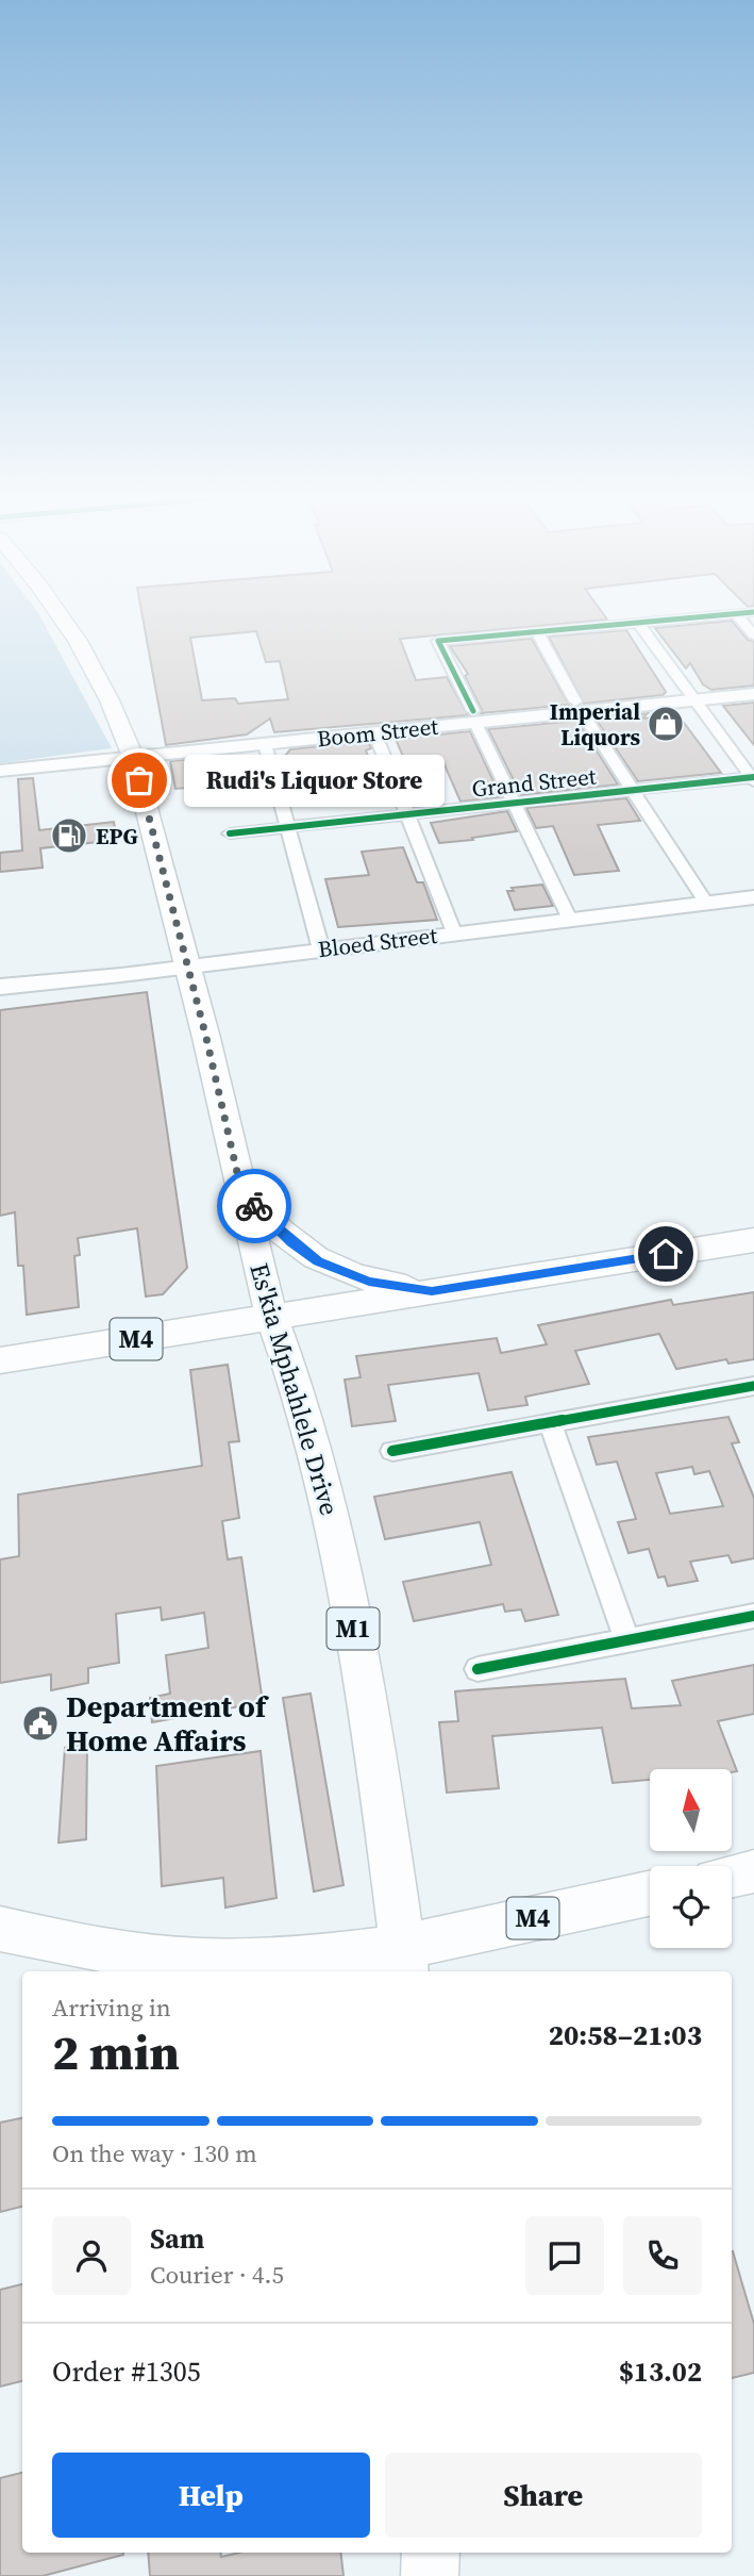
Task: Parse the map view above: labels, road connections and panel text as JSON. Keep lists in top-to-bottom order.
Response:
{
  "streets": {
    "main road": [
      "Boom Street",
      "Bloed Street",
      "M4",
      "Es'kia Mphahlele Drive",
      "M1"
    ],
    "street": ["Grand Street"]
  },
  "crossings": [
    ["Boom Street", "Es'kia Mphahlele Drive"],
    ["Bloed Street", "Es'kia Mphahlele Drive"],
    ["M4", "Es'kia Mphahlele Drive"]
  ],
  "places": {
    "shop": ["Imperial Liquors"],
    "other": ["Rudi's Liquor Store"],
    "fuel station": ["EPG"],
    "public building": ["Department of Home Affairs"]
  },
  "north": "top",
  "page": {
    "bubble": "Rudi's Liquor Store",
    "heading": ["2 min", "Arriving in", "20:58–21:03"],
    "panel": [
      "Sam",
      "Courier · 4.5",
      "Order #1305",
      "$13.02"
    ],
    "bar": "On the way · 130 m",
    "buttons": ["Help", "Share"]
  }
}
